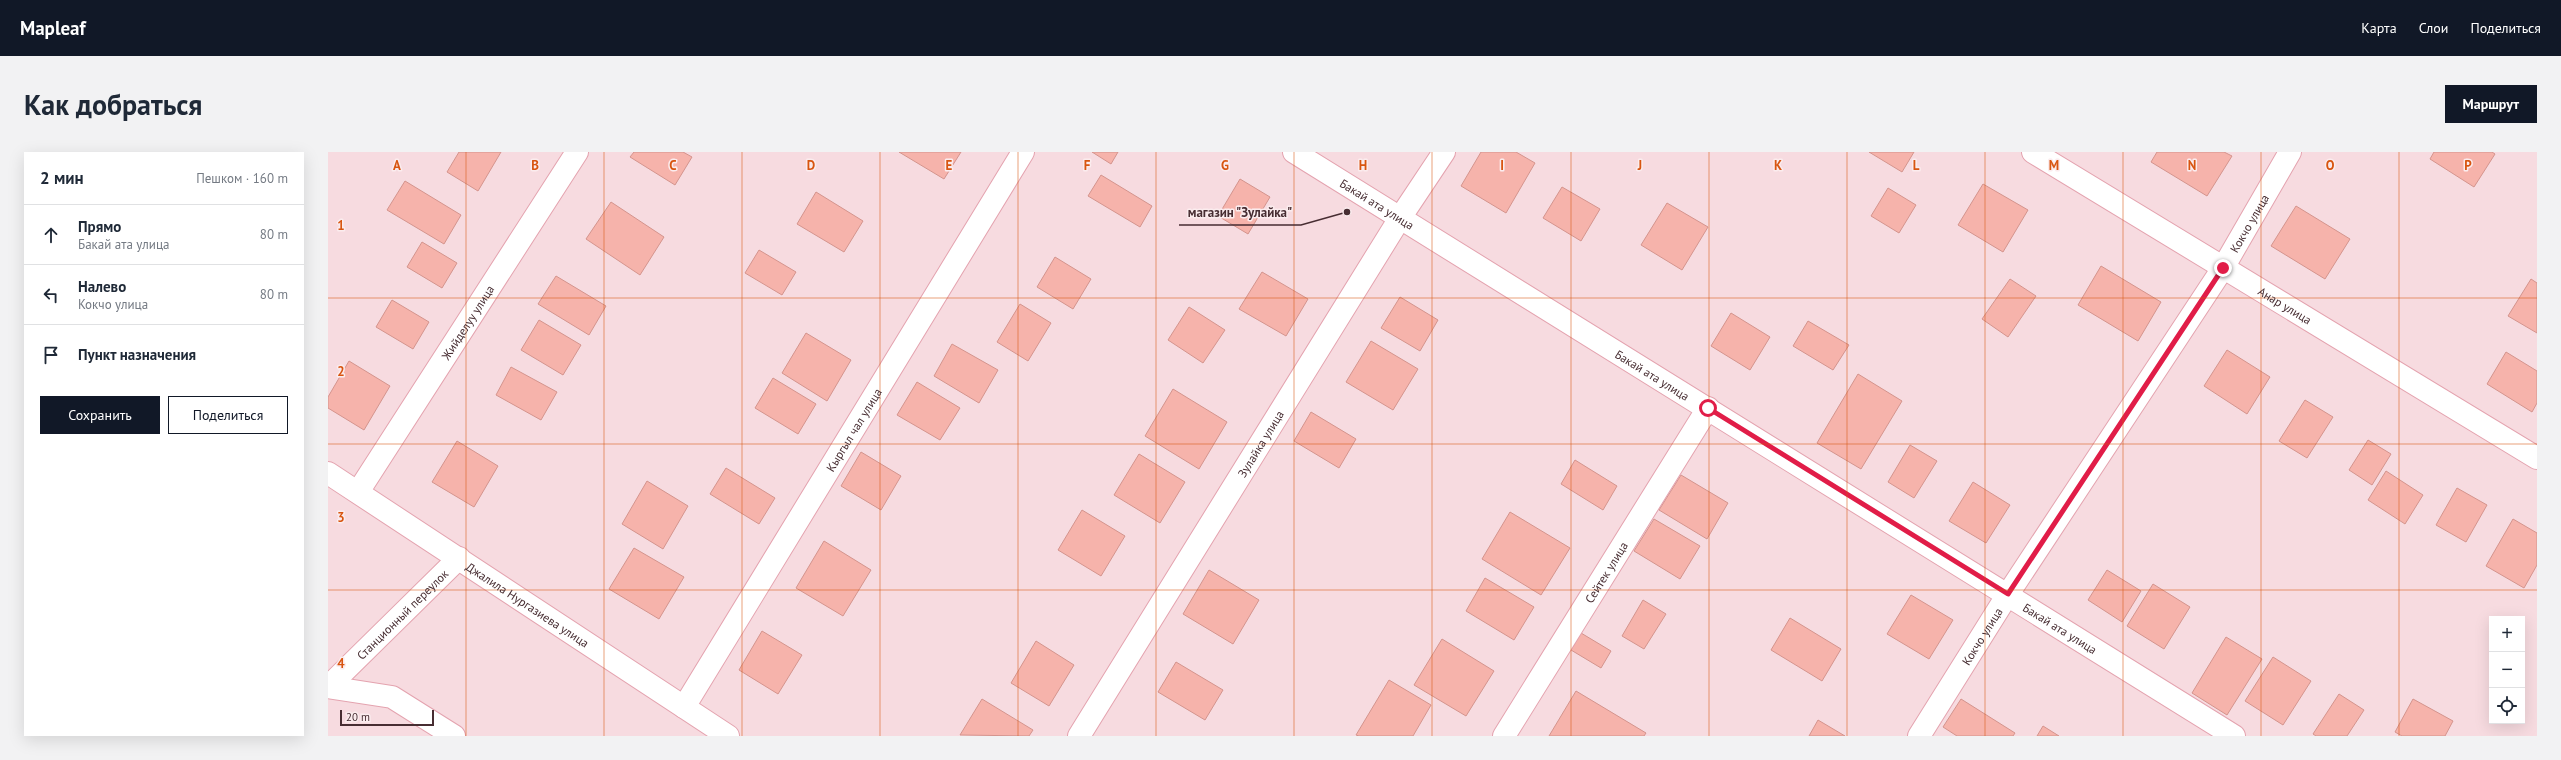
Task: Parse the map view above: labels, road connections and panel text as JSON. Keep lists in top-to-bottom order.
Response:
{
  "streets": {
    "street": [
      "Бакай ата улица",
      "Кокчо улица",
      "Анар улица",
      "Жийделуу улица",
      "Кыргыл чал улица",
      "Зулайка улица",
      "Сейтек улица",
      "Джалила Нургазиева улица",
      "Станционный переулок"
    ]
  },
  "crossings": [
    ["Бакай ата улица", "Кокчо улица"],
    ["Бакай ата улица", "Зулайка улица"],
    ["Бакай ата улица", "Сейтек улица"],
    ["Кокчо улица", "Анар улица"],
    ["Жийделуу улица", "Джалила Нургазиева улица"],
    ["Кыргыл чал улица", "Джалила Нургазиева улица"],
    ["Джалила Нургазиева улица", "Станционный переулок"]
  ],
  "places": ["магазин \"Зулайка\""],
  "scale_bar": "20 m",
  "page": {
    "header": "Mapleaf",
    "nav": ["Карта", "Слои", "Поделиться"],
    "buttons": [
      "Маршрут",
      ["Сохранить", "Поделиться"]
    ],
    "title": "Как добраться",
    "heading": ["2 мин", "Пешком · 160 m"],
    "list": [
      ["Прямо", "Бакай ата улица", "80 m"],
      ["Налево", "Кокчо улица", "80 m"],
      "Пункт назначения"
    ],
    "map_buttons": ["+", "−"],
    "scale": "20 m"
  },
  "grid": {
    "columns": [
      "A",
      "B",
      "C",
      "D",
      "E",
      "F",
      "G",
      "H",
      "I",
      "J",
      "K",
      "L",
      "M",
      "N",
      "O",
      "P"
    ],
    "rows": [
      "1",
      "2",
      "3",
      "4"
    ]
  }
}
